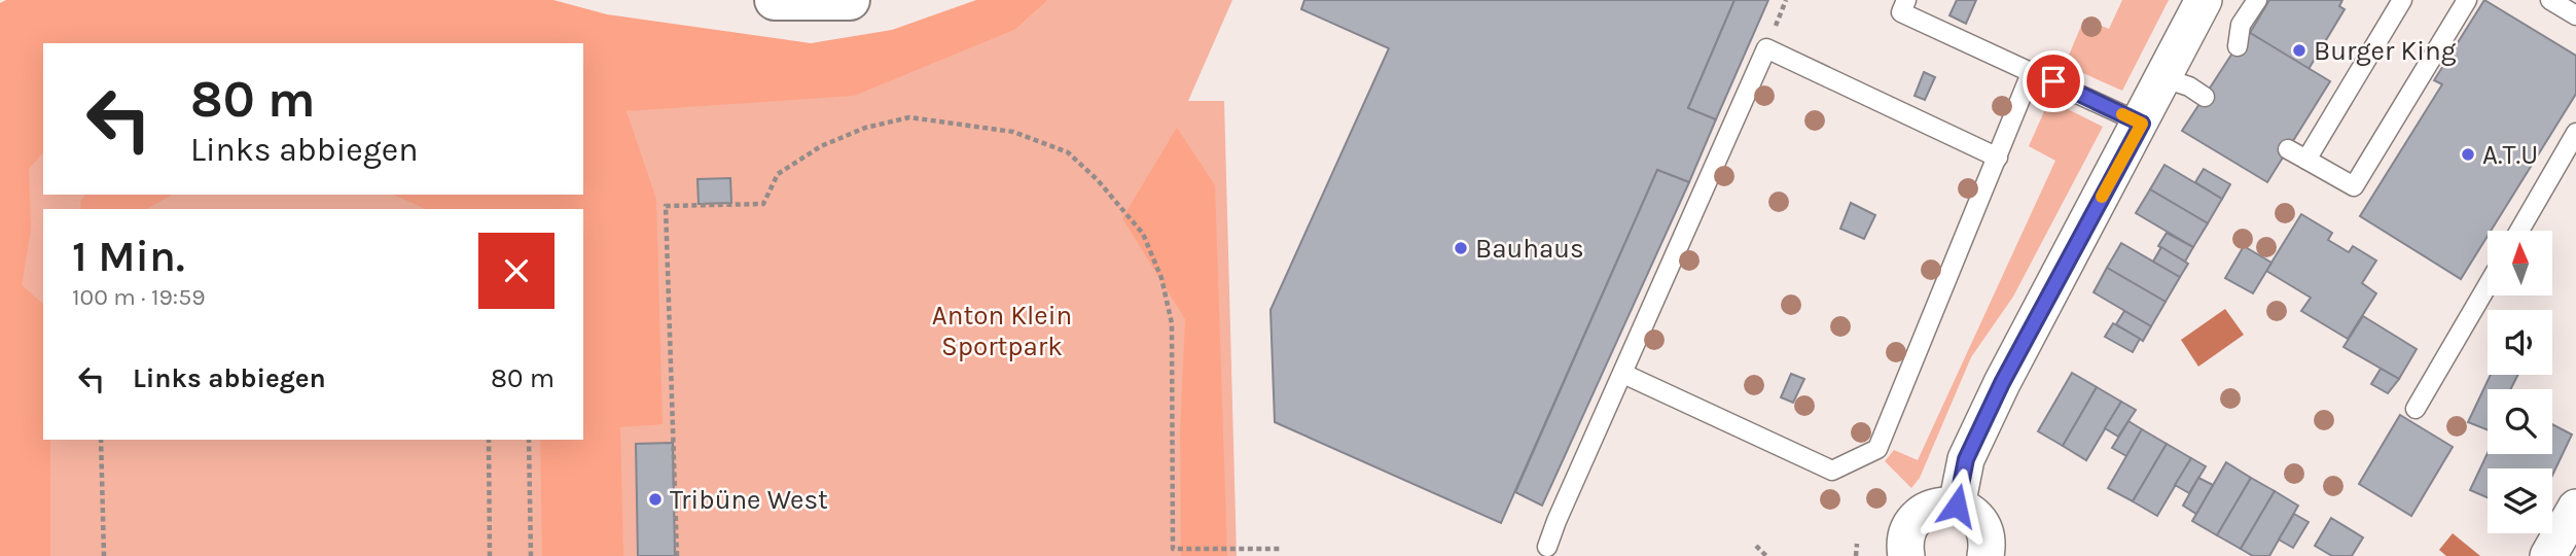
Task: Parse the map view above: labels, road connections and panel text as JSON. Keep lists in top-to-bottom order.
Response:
{
  "parks": ["Anton Klein Sportpark"],
  "places": [
    "Burger King",
    "A.T.U",
    "Bauhaus",
    "Tribüne West"
  ],
  "north": "top",
  "page": {
    "turn": ["80 m", "Links abbiegen"],
    "heading": ["1 Min.", "100 m · 19:59"],
    "list": [
      {
        "name": "Links abbiegen",
        "value": "80 m"
      }
    ]
  }
}
